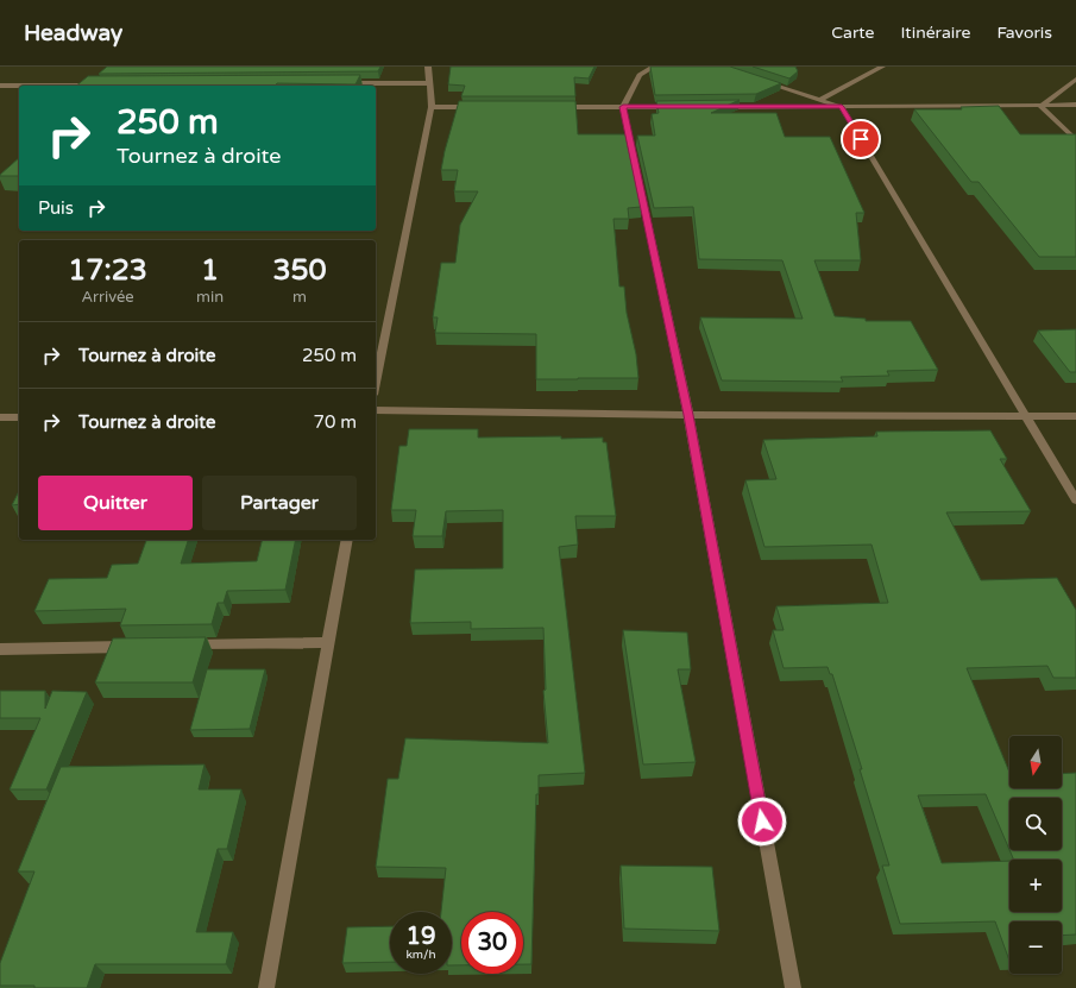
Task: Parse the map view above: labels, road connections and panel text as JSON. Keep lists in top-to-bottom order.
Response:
{
  "north": "bottom",
  "page": {
    "header": "Headway",
    "nav": ["Carte", "Itinéraire", "Favoris"],
    "turn": ["250 m", "Tournez à droite"],
    "then": "Puis",
    "eta": [
      "17:23",
      "Arrivée",
      "1",
      "min",
      "350",
      "m"
    ],
    "list": [
      {
        "name": "Tournez à droite",
        "value": "250 m"
      },
      {
        "name": "Tournez à droite",
        "value": "70 m"
      }
    ],
    "buttons": ["Quitter", "Partager"],
    "map_buttons": ["+", "−"],
    "speed": "19 km/h",
    "limit": "30"
  }
}
